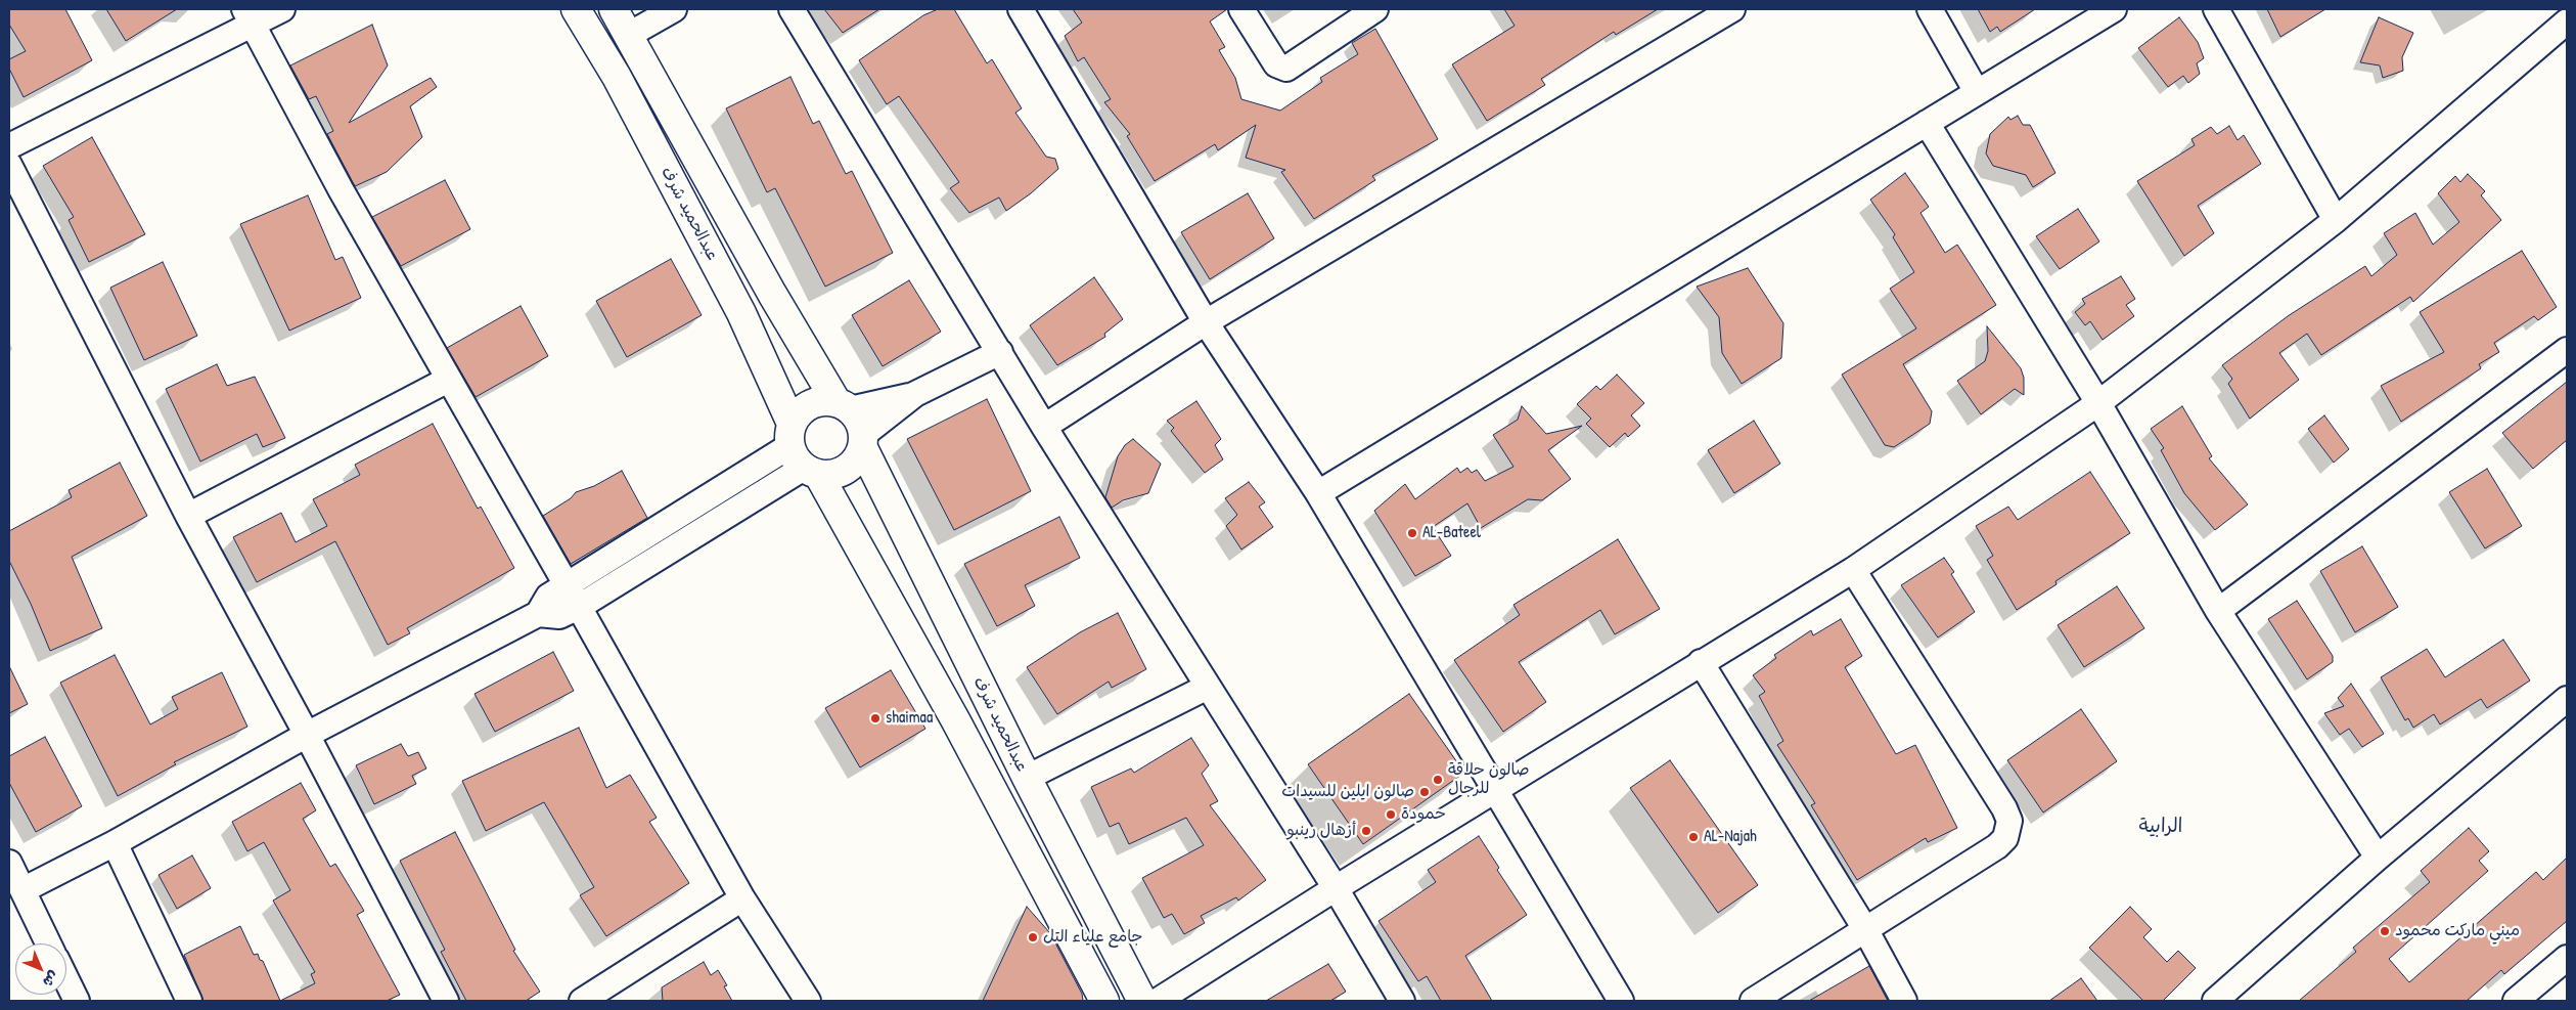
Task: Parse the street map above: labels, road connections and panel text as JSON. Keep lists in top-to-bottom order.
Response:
{
  "streets": {
    "main road": ["عبدالحميد شرف"]
  },
  "districts": ["الرابية"],
  "places": [
    "AL-Bateel",
    "shaimaa",
    "صالون حلاقة للرجال",
    "صالون ايلين للسيدات",
    "حمودة",
    "أزهال رينبو",
    "AL-Najah",
    "ميني ماركت محمود",
    "جامع علياء التل"
  ],
  "north": "bottom right"
}
